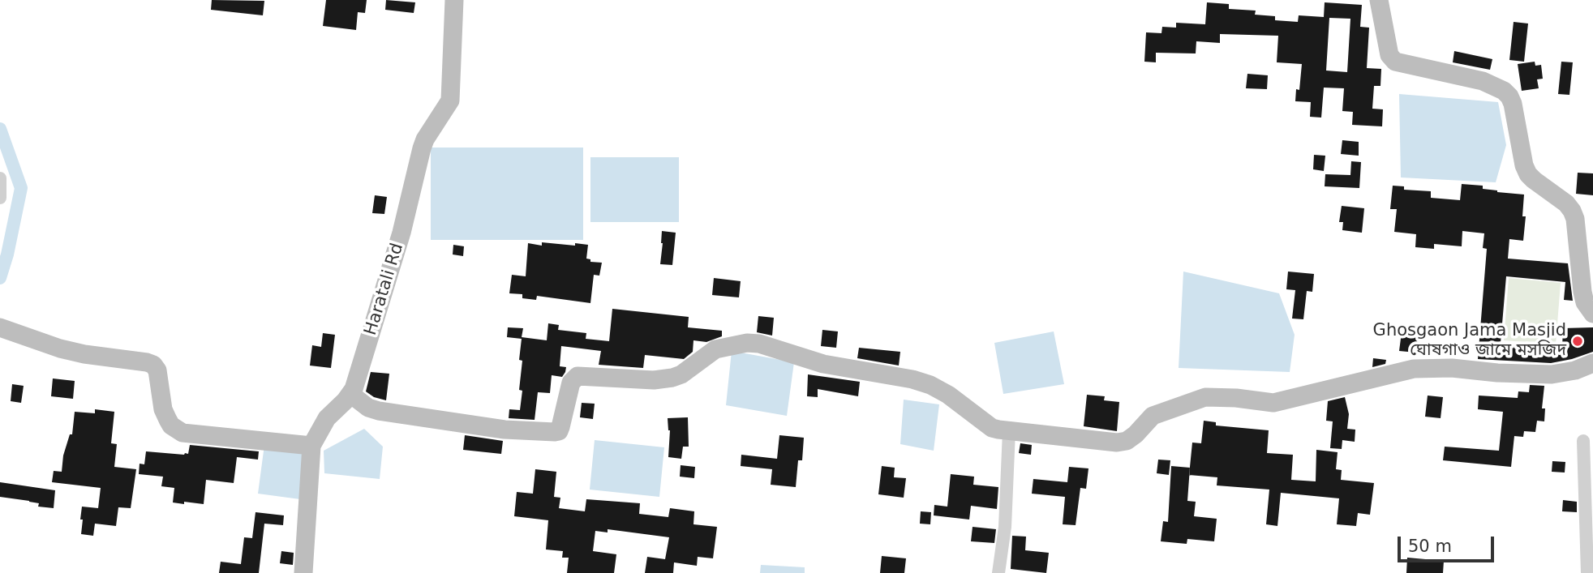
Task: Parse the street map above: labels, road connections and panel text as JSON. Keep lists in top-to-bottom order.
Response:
{
  "streets": {
    "street": ["Haratali Rd"]
  },
  "places": ["Ghosgaon Jama Masjid ঘোষগাও জামে মসজিদ"],
  "scale_bar": "50 m"
}
